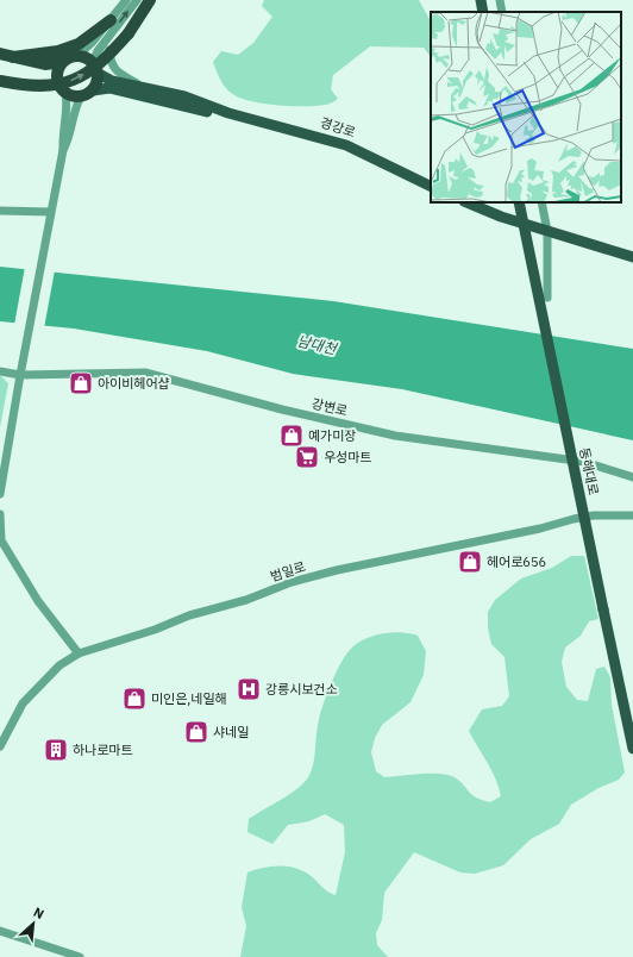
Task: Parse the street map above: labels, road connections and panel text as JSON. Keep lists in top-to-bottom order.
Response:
{
  "streets": {
    "main road": ["경강로", "동해대로"],
    "street": ["강변로", "범일로"]
  },
  "water": ["남대천"],
  "places": {
    "shop": [
      "아이비헤어샵",
      "예가미장",
      "헤어로656",
      "미인은,네일해",
      "샤네일"
    ],
    "supermarket": ["우성마트"],
    "hospital": ["강릉시보건소"],
    "building": ["하나로마트"]
  },
  "north": "top right"
}
